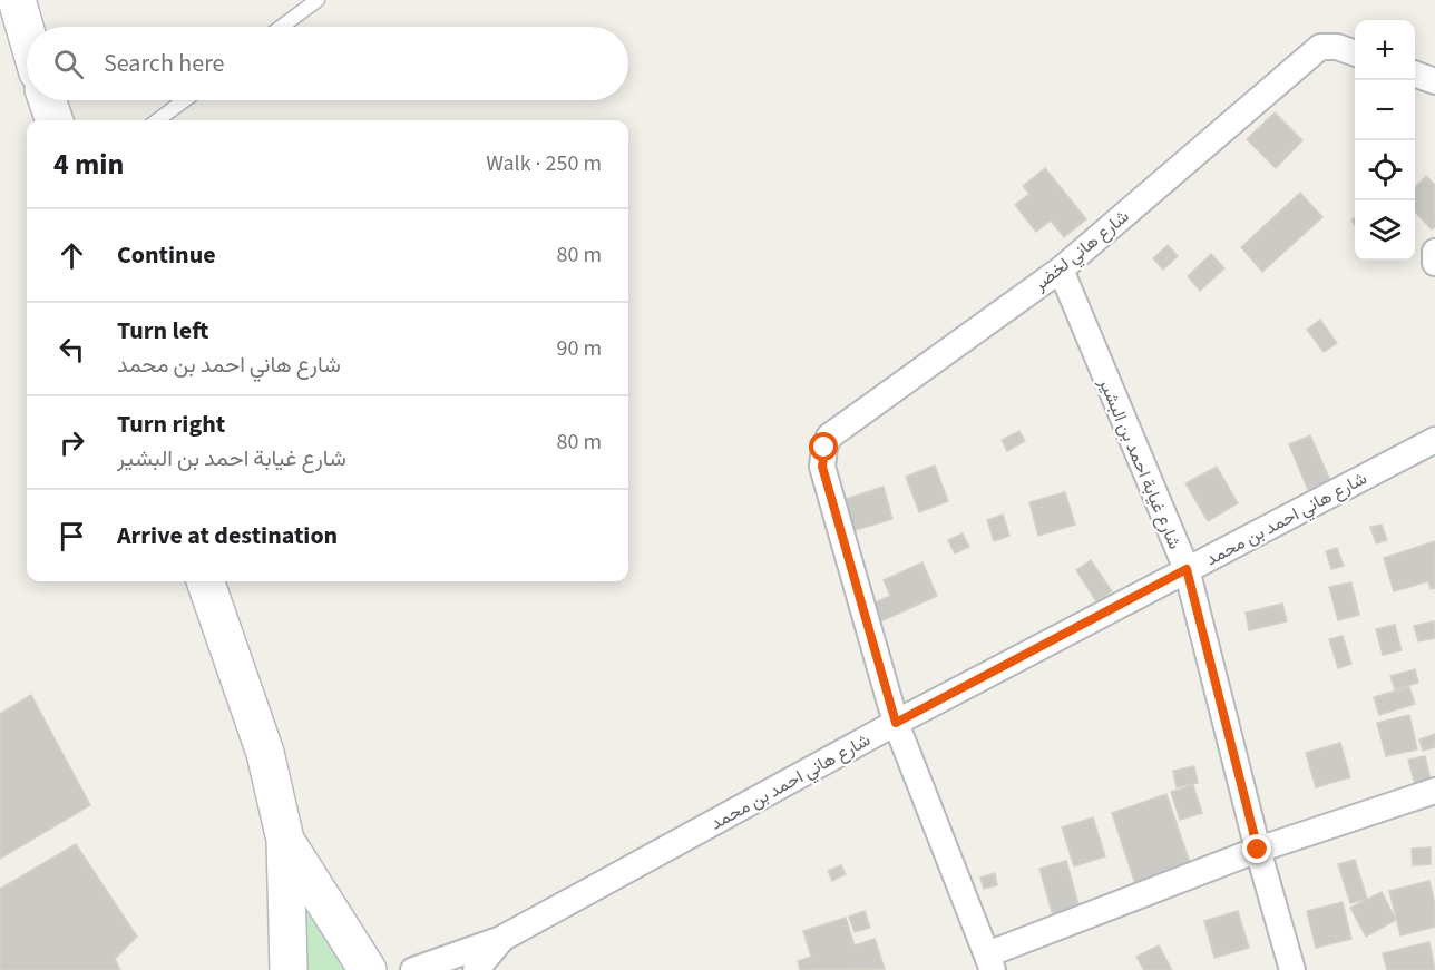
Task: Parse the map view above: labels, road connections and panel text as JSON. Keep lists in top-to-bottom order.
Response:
{
  "streets": {
    "street": ["شارع هاني لخضر", "شارع غيابة احمد بن البشير", "شارع هاني احمد بن محمد"]
  },
  "crossings": [
    ["شارع هاني لخضر", "شارع غيابة احمد بن البشير"],
    ["شارع هاني لخضر", "شارع هاني احمد بن محمد"],
    ["شارع غيابة احمد بن البشير", "شارع هاني احمد بن محمد"]
  ],
  "page": {
    "map_buttons": ["+", "−"],
    "search": "Search here",
    "heading": ["4 min", "Walk · 250 m"],
    "list": [
      ["Continue", "80 m"],
      ["Turn left", "شارع هاني احمد بن محمد", "90 m"],
      ["Turn right", "شارع غيابة احمد بن البشير", "80 m"],
      "Arrive at destination"
    ]
  }
}
